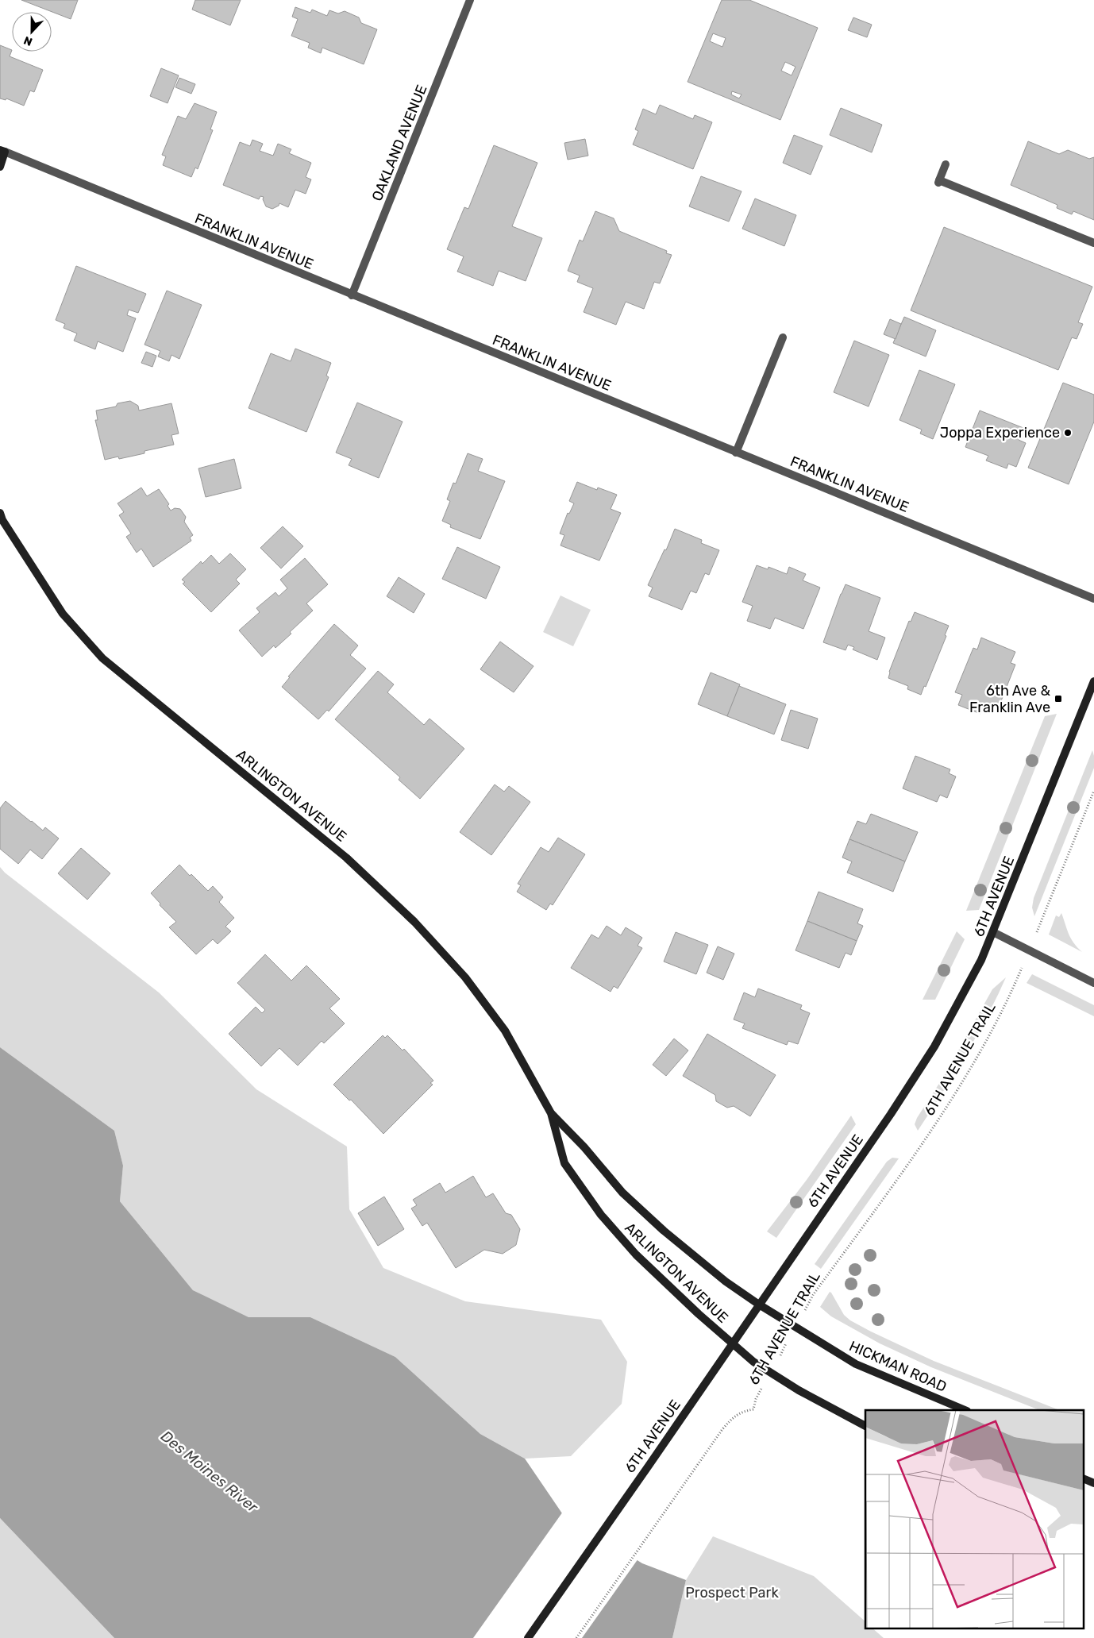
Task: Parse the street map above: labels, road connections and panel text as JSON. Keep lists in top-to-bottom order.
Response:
{
  "streets": {
    "main road": ["ARLINGTON AVENUE", "6TH AVENUE", "HICKMAN ROAD"],
    "street": ["OAKLAND AVENUE", "FRANKLIN AVENUE"],
    "path": ["6TH AVENUE TRAIL"]
  },
  "crossings": [
    ["OAKLAND AVENUE", "FRANKLIN AVENUE"],
    ["ARLINGTON AVENUE", "6TH AVENUE"],
    ["ARLINGTON AVENUE", "HICKMAN ROAD"],
    ["6TH AVENUE", "HICKMAN ROAD"],
    ["6TH AVENUE TRAIL", "HICKMAN ROAD"]
  ],
  "water": ["Des Moines River"],
  "parks": ["Prospect Park"],
  "places": {
    "other": ["Joppa Experience"],
    "transit": ["6th Ave & Franklin Ave"]
  },
  "north": "bottom"
}
